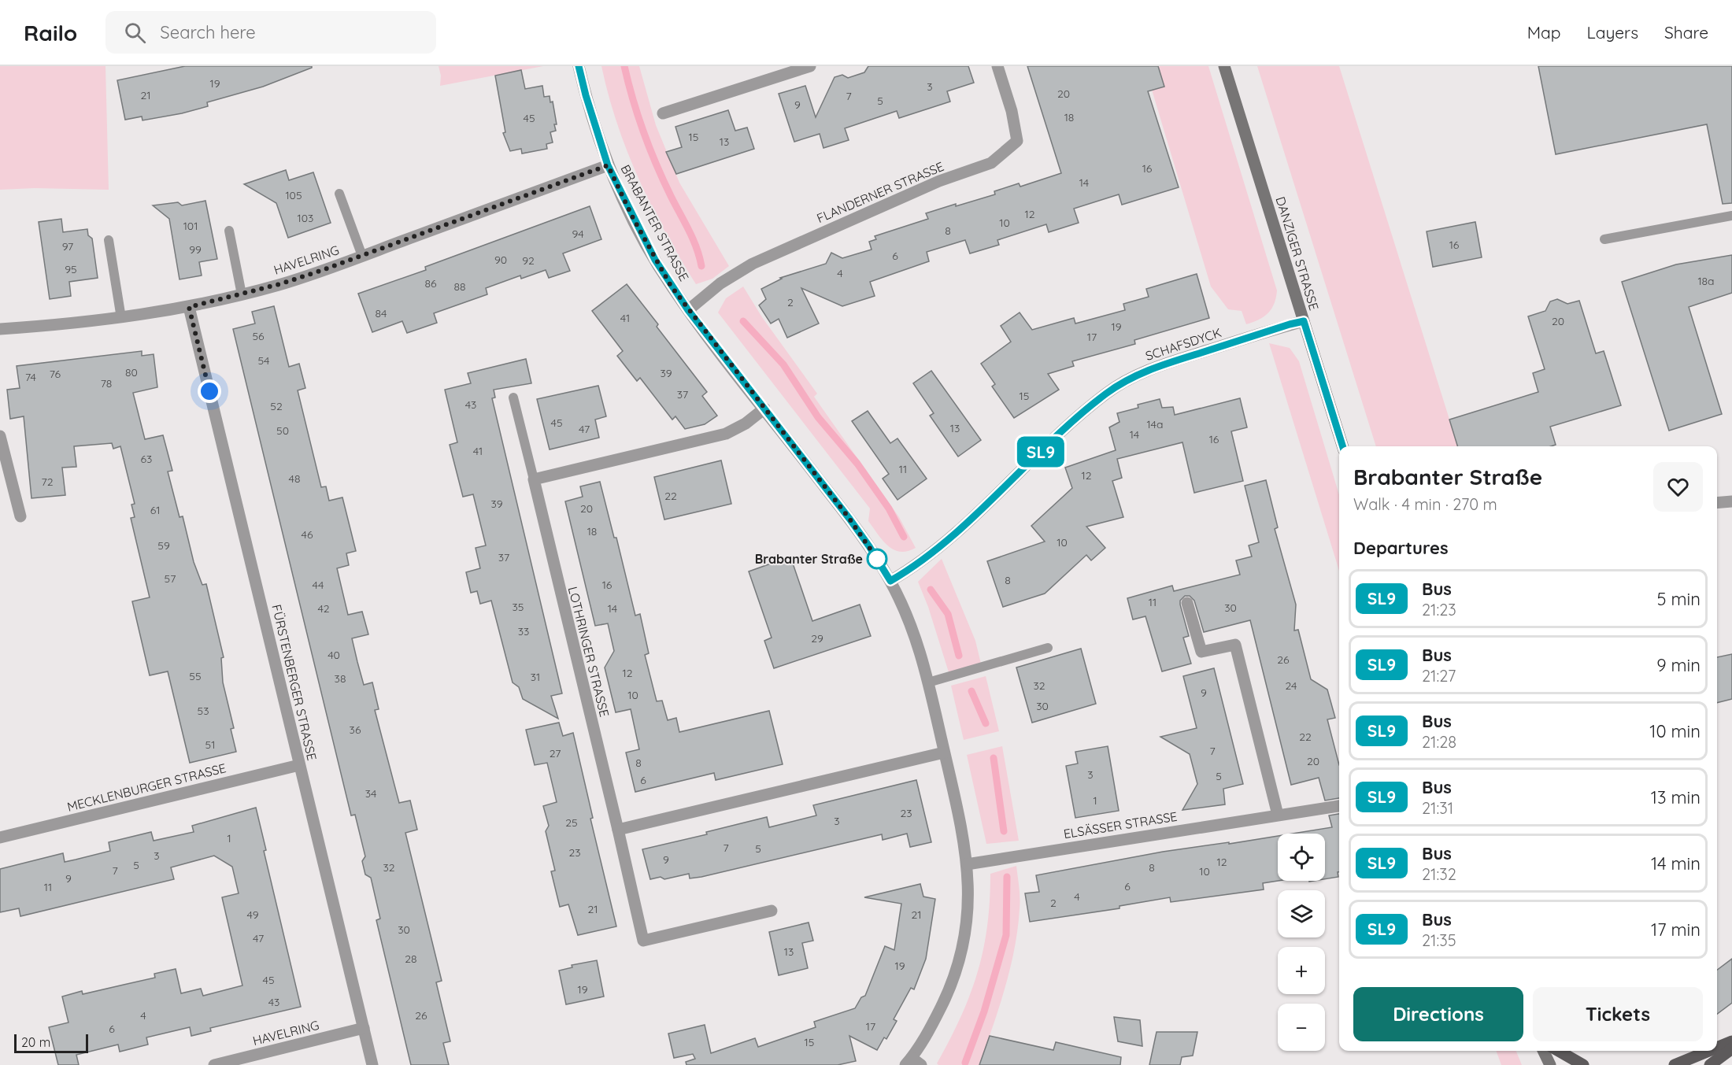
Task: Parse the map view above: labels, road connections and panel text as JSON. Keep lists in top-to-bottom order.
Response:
{
  "streets": {
    "street": [
      "FLANDERNER STRASSE",
      "BRABANTER STRASSE",
      "DANZIGER STRASSE",
      "HAVELRING",
      "SCHAFSDYCK",
      "LOTHRINGER STRASSE",
      "FÜRSTENBERGER STRASSE",
      "MECKLENBURGER STRASSE",
      "ELSÄSSER STRASSE"
    ]
  },
  "crossings": [
    ["FLANDERNER STRASSE", "BRABANTER STRASSE"],
    ["BRABANTER STRASSE", "HAVELRING"],
    ["BRABANTER STRASSE", "SCHAFSDYCK"],
    ["BRABANTER STRASSE", "ELSÄSSER STRASSE"],
    ["DANZIGER STRASSE", "SCHAFSDYCK"],
    ["HAVELRING", "FÜRSTENBERGER STRASSE"],
    ["FÜRSTENBERGER STRASSE", "MECKLENBURGER STRASSE"]
  ],
  "places": ["Brabanter Straße"],
  "lines": ["bus line SL9"],
  "house_numbers": [
    "19",
    "3",
    "20",
    "21",
    "7",
    "5",
    "9",
    "18",
    "45",
    "15",
    "13",
    "16",
    "14",
    "105",
    "12",
    "103",
    "10",
    "101",
    "8",
    "94",
    "16",
    "97",
    "99",
    "6",
    "90",
    "92",
    "95",
    "4",
    "18a",
    "86",
    "88",
    "2",
    "84",
    "41",
    "20",
    "19",
    "56",
    "17",
    "54",
    "80",
    "39",
    "76",
    "74",
    "78",
    "37",
    "15",
    "43",
    "52",
    "45",
    "14a",
    "13",
    "47",
    "50",
    "14",
    "16",
    "41",
    "63",
    "11",
    "12",
    "48",
    "72",
    "22",
    "39",
    "20",
    "61",
    "18",
    "46",
    "10",
    "59",
    "37",
    "57",
    "8",
    "44",
    "16",
    "11",
    "35",
    "30",
    "42",
    "14",
    "33",
    "29",
    "40",
    "26",
    "12",
    "55",
    "31",
    "38",
    "32",
    "24",
    "9",
    "10",
    "30",
    "53",
    "36",
    "22",
    "51",
    "7",
    "27",
    "20",
    "8",
    "3",
    "5",
    "6",
    "34",
    "1",
    "23",
    "3",
    "25",
    "1",
    "7",
    "5",
    "23",
    "3",
    "9",
    "12",
    "5",
    "32",
    "8",
    "7",
    "10",
    "9",
    "6",
    "11",
    "4",
    "2",
    "21",
    "49",
    "21",
    "30",
    "47",
    "13",
    "28",
    "19",
    "45",
    "19",
    "43",
    "4",
    "26",
    "17",
    "6",
    "15"
  ],
  "scale_bar": "20 m",
  "page": {
    "header": "Railo",
    "search": "Search here",
    "nav": ["Map", "Layers", "Share"],
    "on_map": "SL9",
    "heading": [
      ["Brabanter Straße", "Walk · 4 min · 270 m"],
      "Departures"
    ],
    "list": [
      {
        "mark": "SL9",
        "name": "Bus",
        "note": "21:23",
        "value": "5 min"
      },
      {
        "mark": "SL9",
        "name": "Bus",
        "note": "21:27",
        "value": "9 min"
      },
      {
        "mark": "SL9",
        "name": "Bus",
        "note": "21:28",
        "value": "10 min"
      },
      {
        "mark": "SL9",
        "name": "Bus",
        "note": "21:31",
        "value": "13 min"
      },
      {
        "mark": "SL9",
        "name": "Bus",
        "note": "21:32",
        "value": "14 min"
      },
      {
        "mark": "SL9",
        "name": "Bus",
        "note": "21:35",
        "value": "17 min"
      }
    ],
    "map_buttons": ["+", "−"],
    "buttons": ["Directions", "Tickets"],
    "scale": "20 m"
  }
}
